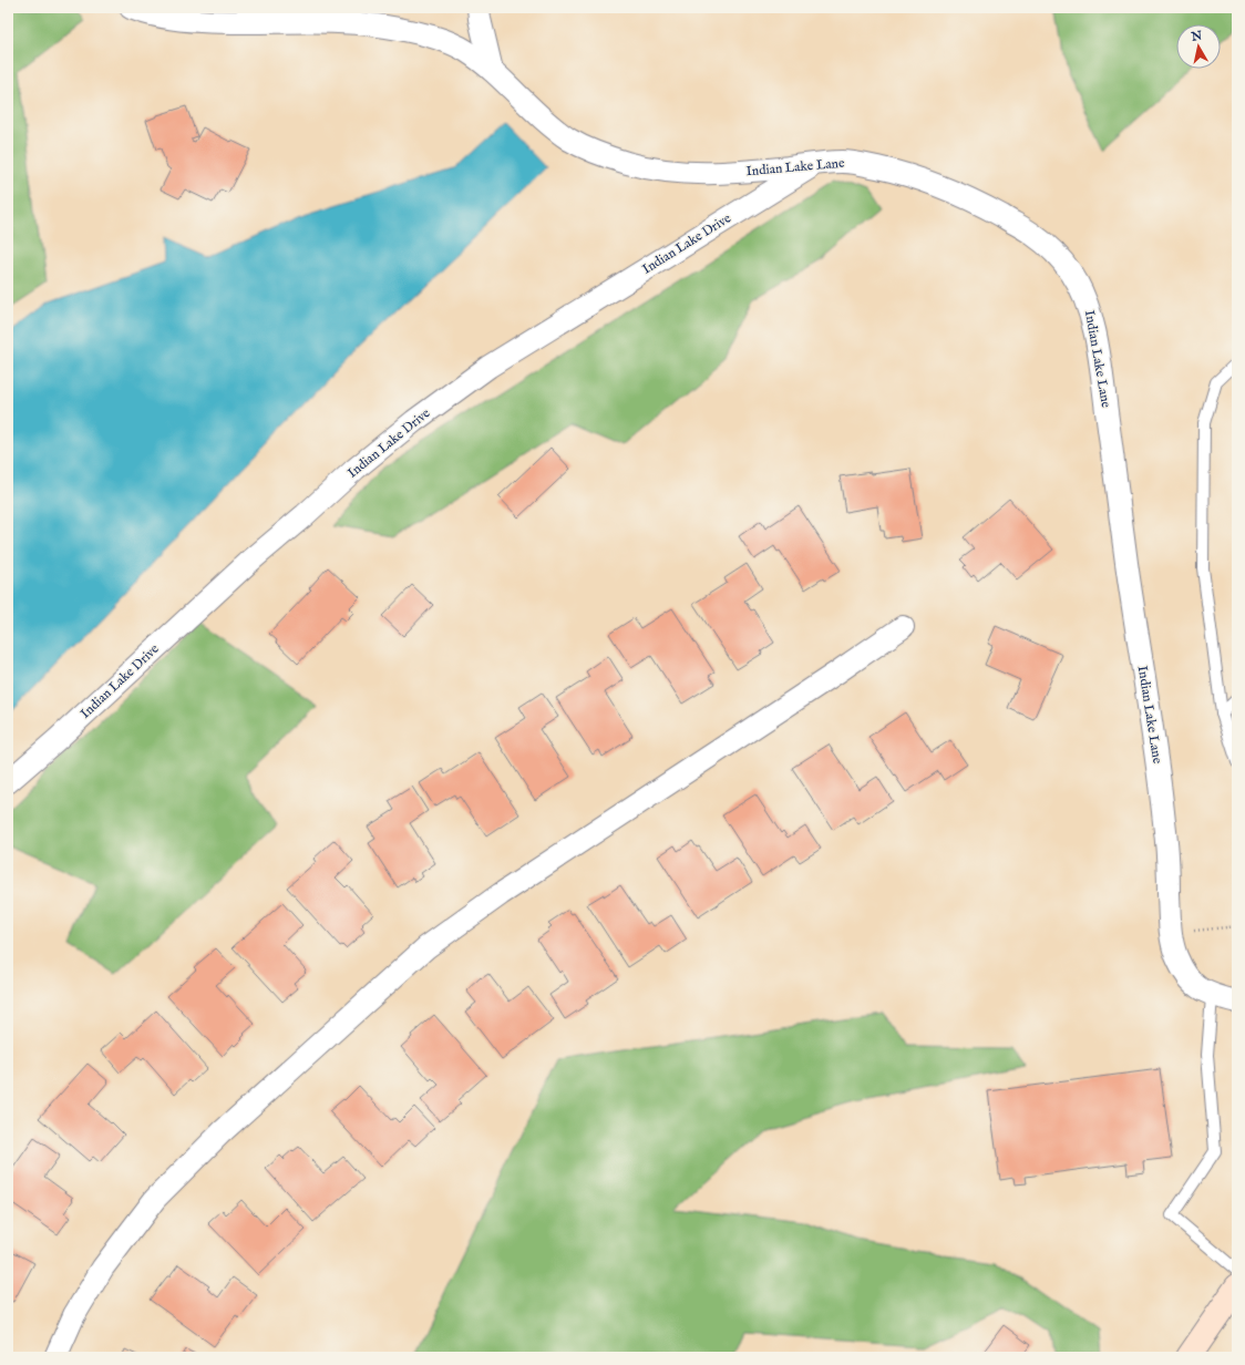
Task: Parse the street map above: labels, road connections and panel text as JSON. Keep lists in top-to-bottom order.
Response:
{
  "streets": {
    "street": ["Indian Lake Lane", "Indian Lake Drive"]
  },
  "crossings": [
    ["Indian Lake Lane", "Indian Lake Drive"]
  ],
  "north": "top"
}
